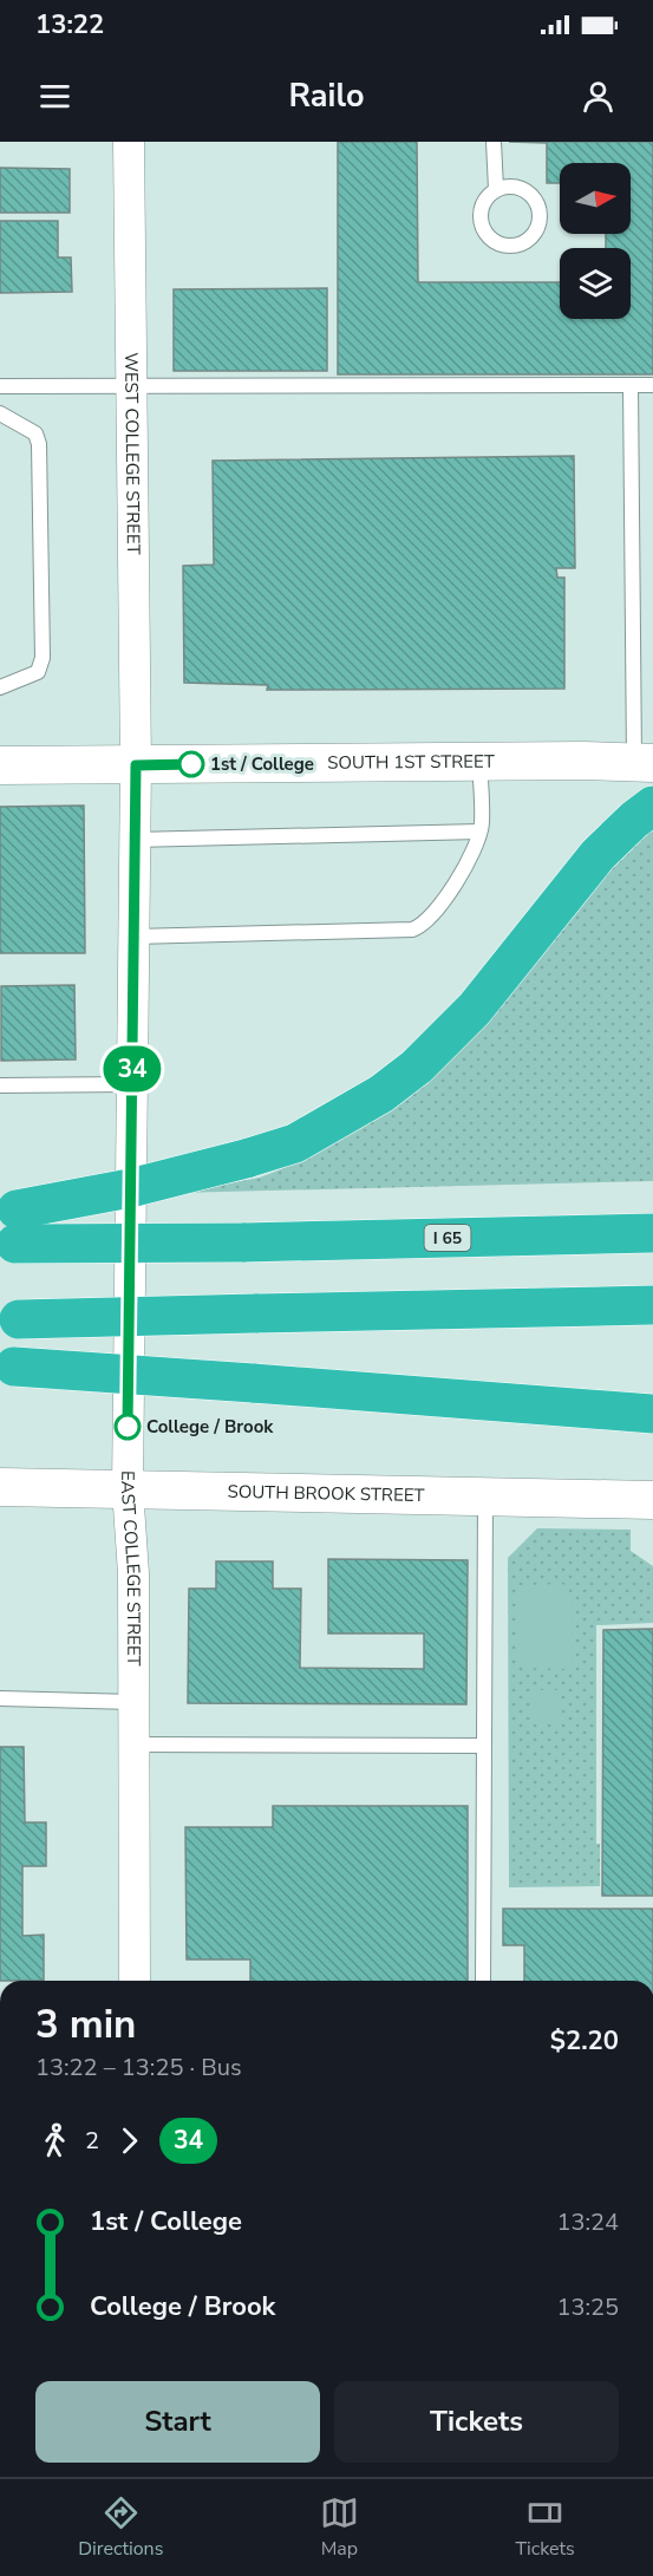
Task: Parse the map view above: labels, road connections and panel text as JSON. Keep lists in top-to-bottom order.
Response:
{
  "streets": {
    "highway": ["I 65"],
    "street": [
      "WEST COLLEGE STREET",
      "SOUTH 1ST STREET",
      "SOUTH BROOK STREET",
      "EAST COLLEGE STREET"
    ]
  },
  "crossings": [
    ["WEST COLLEGE STREET", "SOUTH 1ST STREET"],
    ["WEST COLLEGE STREET", "EAST COLLEGE STREET"],
    ["SOUTH 1ST STREET", "EAST COLLEGE STREET"],
    ["SOUTH BROOK STREET", "EAST COLLEGE STREET"]
  ],
  "places": ["1st / College", "College / Brook"],
  "lines": ["bus line 34"],
  "north": "right",
  "page": {
    "status": "13:22",
    "header": "Railo",
    "on_map": "34",
    "heading": ["3 min", "13:22 – 13:25 · Bus", "$2.20"],
    "legs": ["2", "34"],
    "list": [
      {
        "name": "1st / College",
        "value": "13:24"
      },
      {
        "name": "College / Brook",
        "value": "13:25"
      }
    ],
    "buttons": ["Start", "Tickets"],
    "tabs": ["Directions", "Map", "Tickets"]
  }
}
